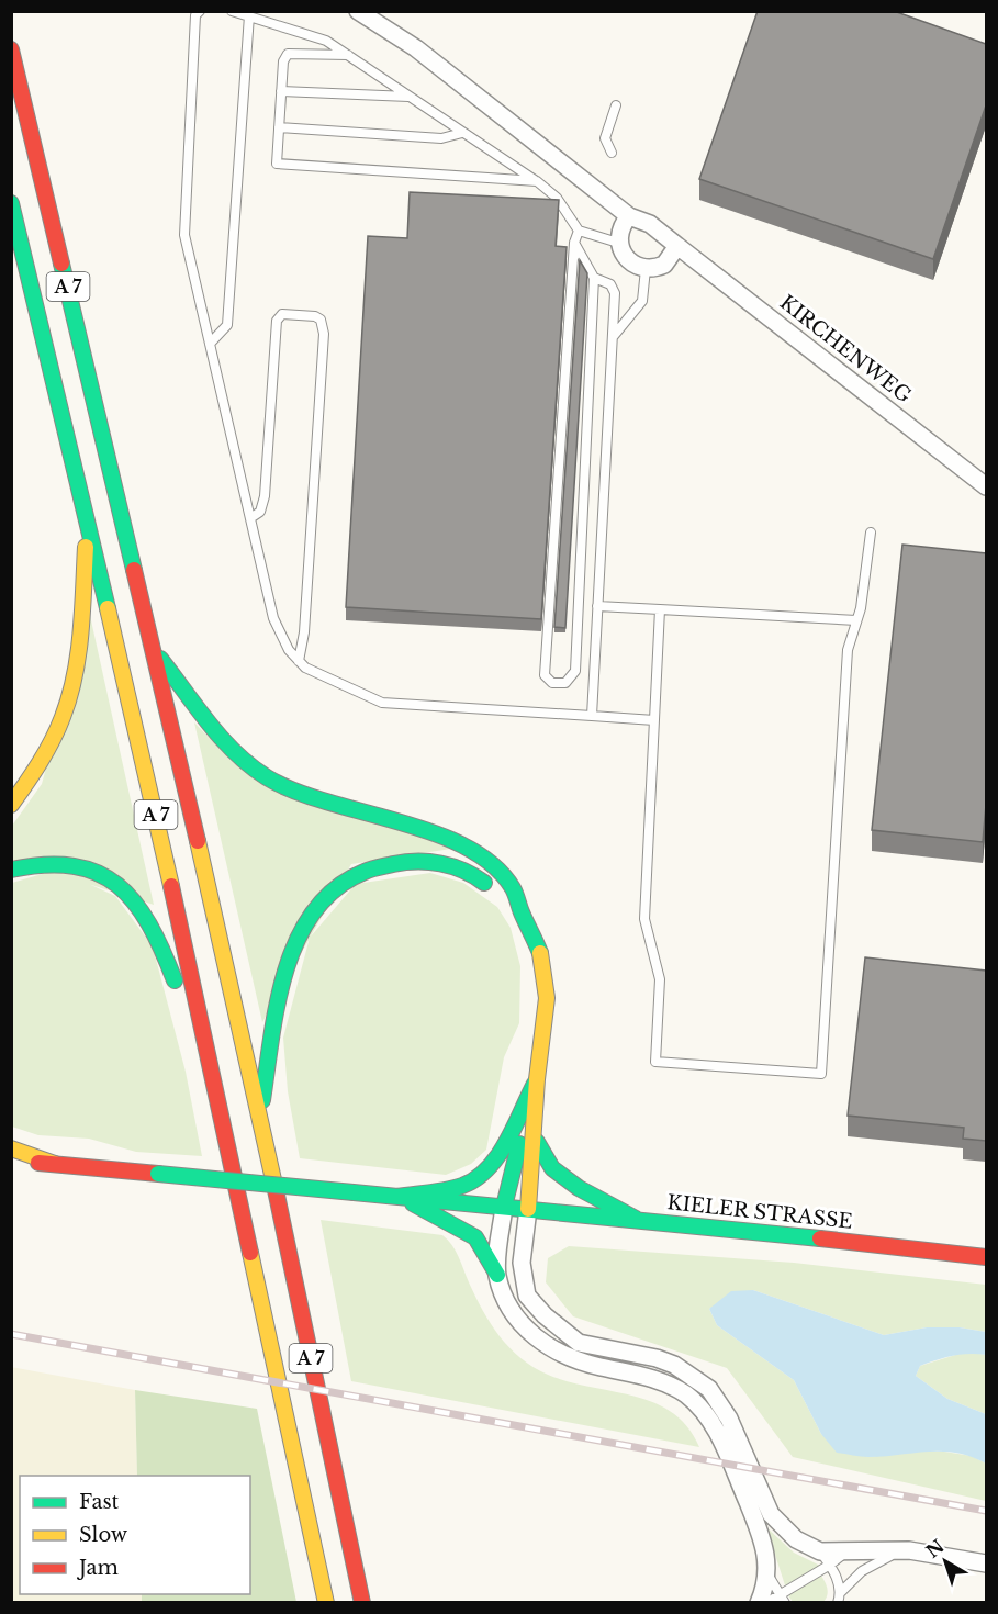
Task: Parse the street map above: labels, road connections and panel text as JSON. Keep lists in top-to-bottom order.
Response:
{
  "streets": {
    "main road": ["A 7", "KIELER STRASSE"],
    "street": ["KIRCHENWEG"]
  },
  "legend": ["Fast", "Slow", "Jam"],
  "north": "top left"
}
